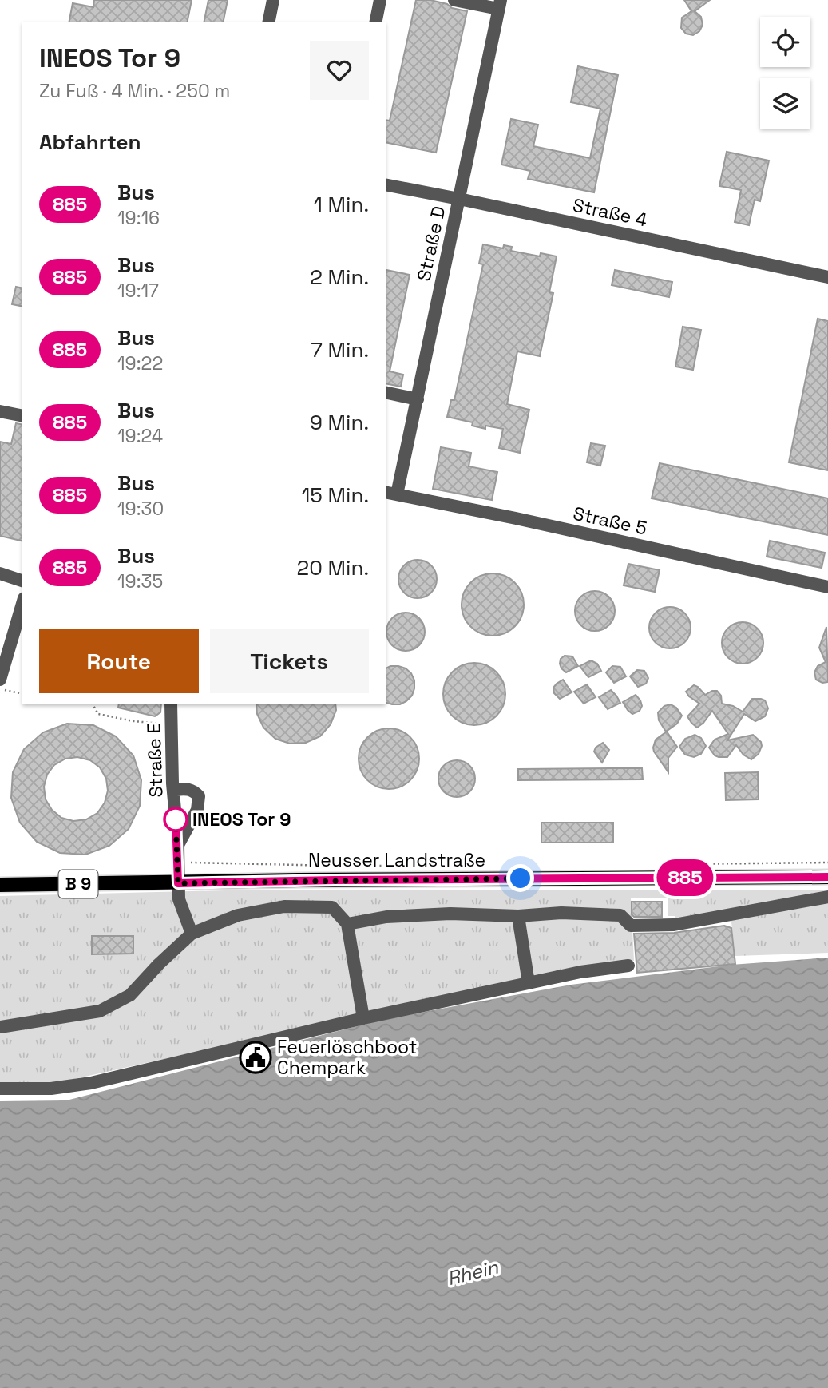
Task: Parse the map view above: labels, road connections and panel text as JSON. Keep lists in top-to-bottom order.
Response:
{
  "streets": {
    "main road": ["Neusser Landstraße", "B 9"],
    "lane": [
      "Straße 4",
      "Straße D",
      "Straße 5",
      "Straße E"
    ]
  },
  "crossings": [
    ["Straße 4", "Straße D"],
    ["Straße D", "Straße 5"],
    ["Straße E", "Neusser Landstraße"]
  ],
  "water": ["Rhein"],
  "places": {
    "other": ["INEOS Tor 9"],
    "public building": ["Feuerlöschboot Chempark"]
  },
  "lines": ["bus line 885"],
  "page": {
    "on_map": "885",
    "heading": [
      ["INEOS Tor 9", "Zu Fuß · 4 Min. · 250 m"],
      "Abfahrten"
    ],
    "list": [
      {
        "mark": "885",
        "name": "Bus",
        "note": "19:16",
        "value": "1 Min."
      },
      {
        "mark": "885",
        "name": "Bus",
        "note": "19:17",
        "value": "2 Min."
      },
      {
        "mark": "885",
        "name": "Bus",
        "note": "19:22",
        "value": "7 Min."
      },
      {
        "mark": "885",
        "name": "Bus",
        "note": "19:24",
        "value": "9 Min."
      },
      {
        "mark": "885",
        "name": "Bus",
        "note": "19:30",
        "value": "15 Min."
      },
      {
        "mark": "885",
        "name": "Bus",
        "note": "19:35",
        "value": "20 Min."
      }
    ],
    "buttons": ["Route", "Tickets"]
  }
}
